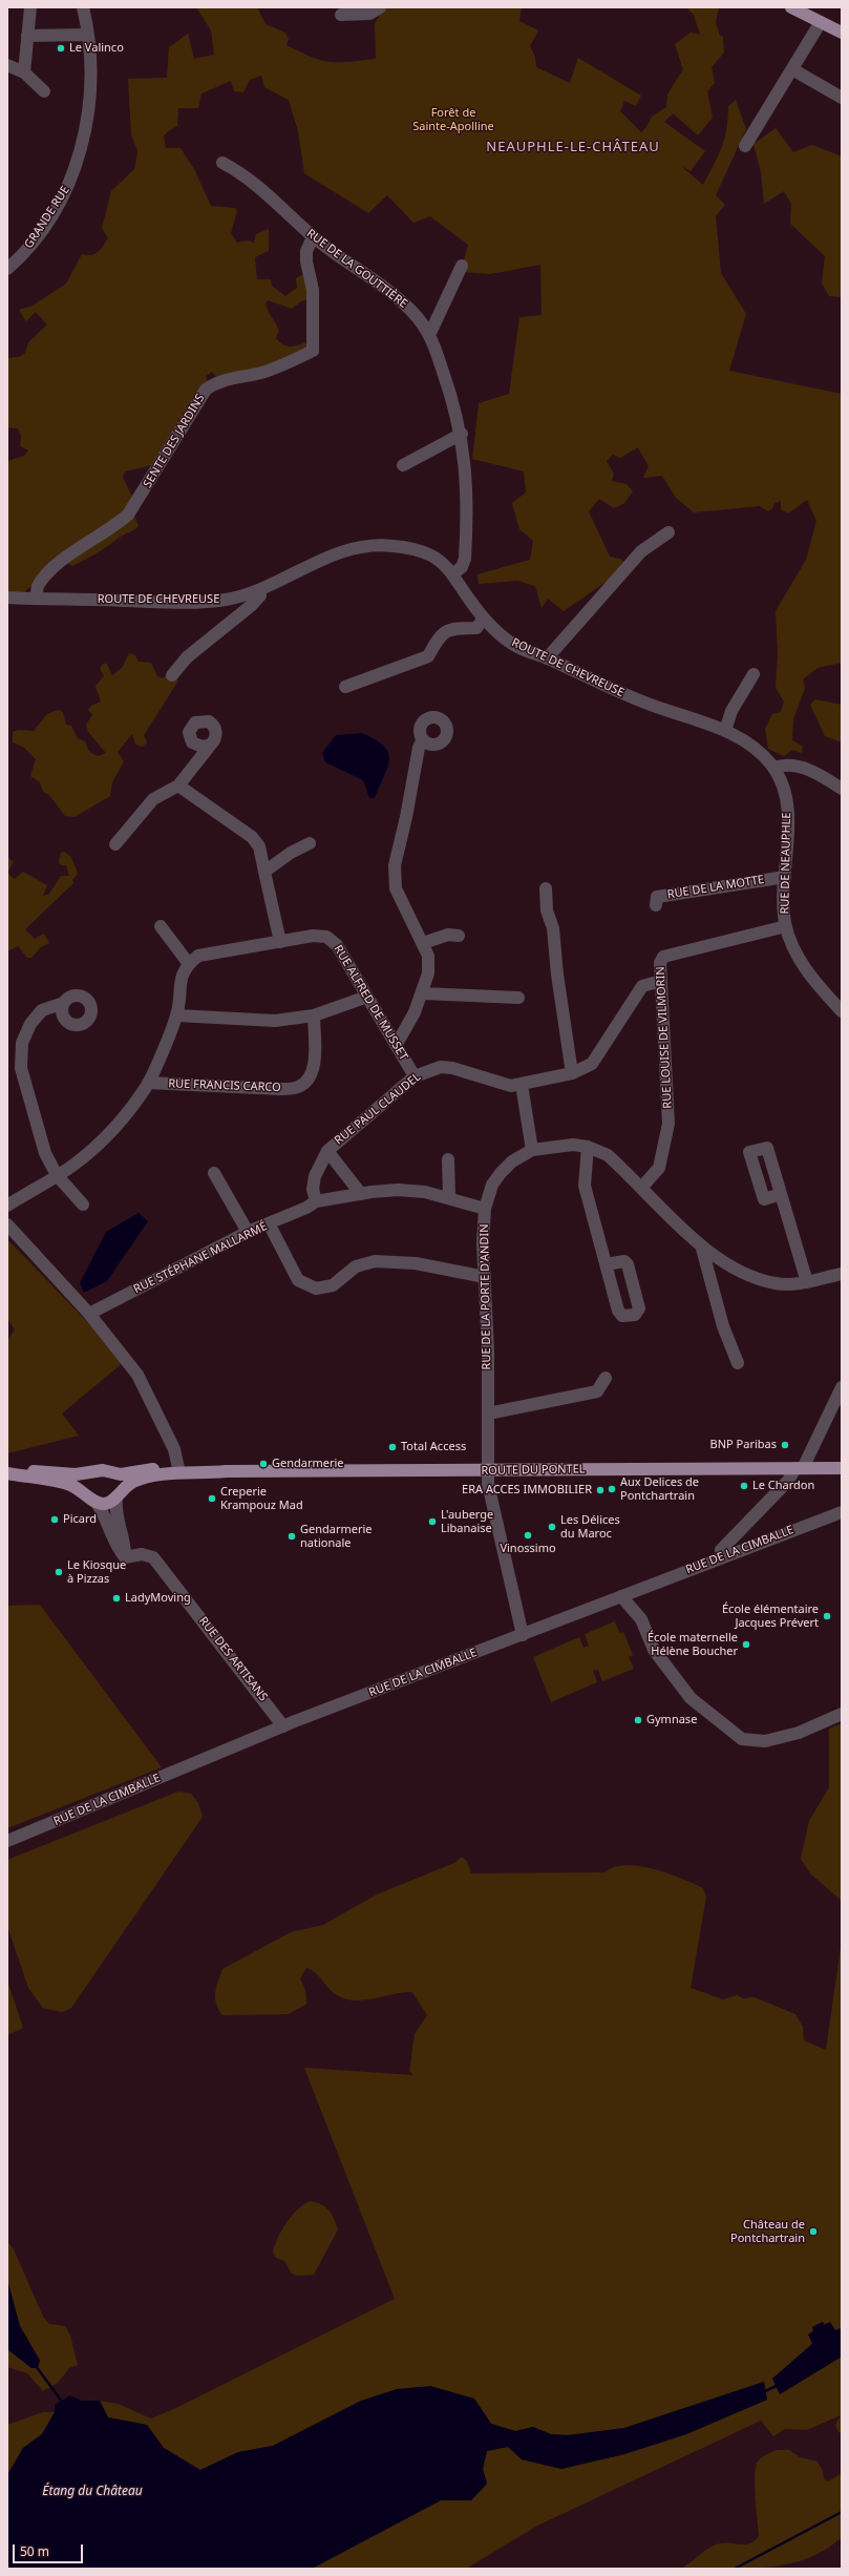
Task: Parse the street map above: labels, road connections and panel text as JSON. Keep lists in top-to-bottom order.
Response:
{
  "streets": {
    "main road": ["ROUTE DU PONTEL"],
    "street": [
      "GRANDE RUE",
      "RUE DE LA GOUTTIÈRE",
      "SENTE DES JARDINS",
      "ROUTE DE CHEVREUSE",
      "RUE DE NEAUPHLE",
      "RUE DE LA MOTTE",
      "RUE ALFRED DE MUSSET",
      "RUE LOUISE DE VILMORIN",
      "RUE FRANCIS CARCO",
      "RUE PAUL CLAUDEL",
      "RUE STÉPHANE MALLARMÉ",
      "RUE DE LA PORTE D'ANDIN",
      "RUE DE LA CIMBALLE",
      "RUE DES ARTISANS"
    ]
  },
  "crossings": [
    ["RUE DE LA GOUTTIÈRE", "SENTE DES JARDINS"],
    ["RUE DE LA GOUTTIÈRE", "ROUTE DE CHEVREUSE"],
    ["SENTE DES JARDINS", "ROUTE DE CHEVREUSE"],
    ["ROUTE DE CHEVREUSE", "RUE DE NEAUPHLE"],
    ["RUE DE NEAUPHLE", "RUE DE LA MOTTE"],
    ["RUE DE NEAUPHLE", "RUE LOUISE DE VILMORIN"],
    ["RUE ALFRED DE MUSSET", "RUE PAUL CLAUDEL"],
    ["RUE LOUISE DE VILMORIN", "RUE PAUL CLAUDEL"],
    ["RUE LOUISE DE VILMORIN", "RUE DE LA PORTE D'ANDIN"],
    ["RUE PAUL CLAUDEL", "RUE STÉPHANE MALLARMÉ"],
    ["RUE STÉPHANE MALLARMÉ", "RUE DE LA PORTE D'ANDIN"],
    ["RUE DE LA PORTE D'ANDIN", "ROUTE DU PONTEL"],
    ["RUE DE LA PORTE D'ANDIN", "RUE DE LA CIMBALLE"],
    ["RUE DE LA CIMBALLE", "RUE DES ARTISANS"]
  ],
  "districts": ["NEAUPHLE-LE-CHÂTEAU"],
  "water": ["Étang du Château"],
  "parks": ["Forêt de Sainte-Apolline"],
  "places": [
    "Le Valinco",
    "BNP Paribas",
    "Total Access",
    "Gendarmerie",
    "Le Chardon",
    "Aux Delices de Pontchartrain",
    "ERA ACCES IMMOBILIER",
    "Creperie Krampouz Mad",
    "Picard",
    "L'auberge Libanaise",
    "Les Délices du Maroc",
    "Vinossimo",
    "Gendarmerie nationale",
    "Le Kiosque à Pizzas",
    "LadyMoving",
    "École élémentaire Jacques Prévert",
    "École maternelle Hélène Boucher",
    "Gymnase",
    "Château de Pontchartrain"
  ],
  "scale_bar": "50 m"
}
